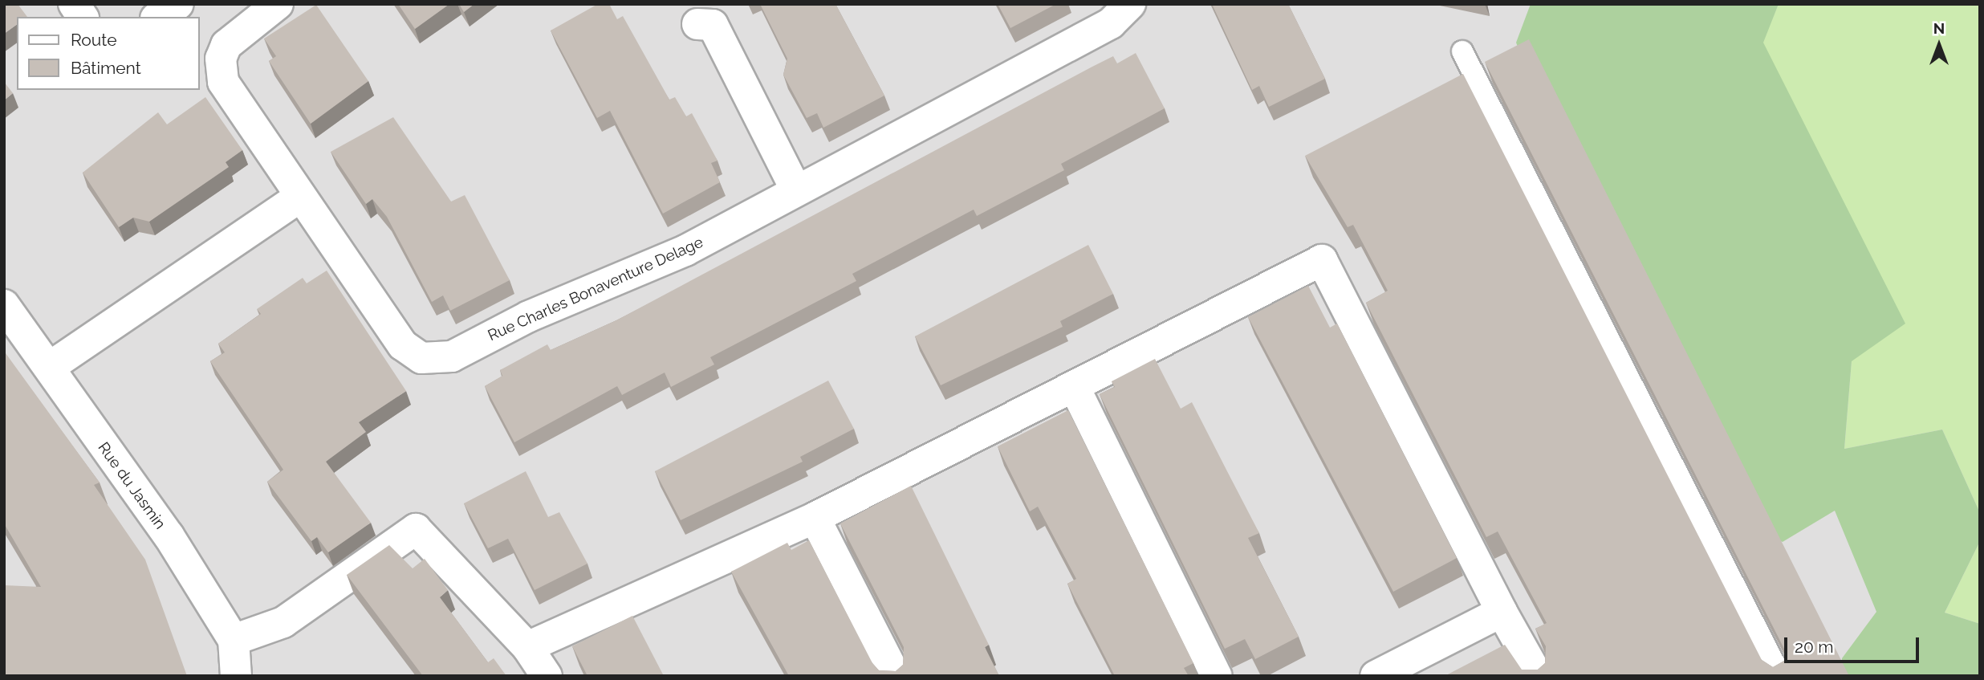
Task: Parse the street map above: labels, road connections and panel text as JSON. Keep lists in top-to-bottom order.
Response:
{
  "streets": {
    "street": ["Rue Charles Bonaventure Delage", "Rue du Jasmin"]
  },
  "legend": ["Route", "Bâtiment"],
  "scale_bar": "20 m",
  "north": "top"
}
